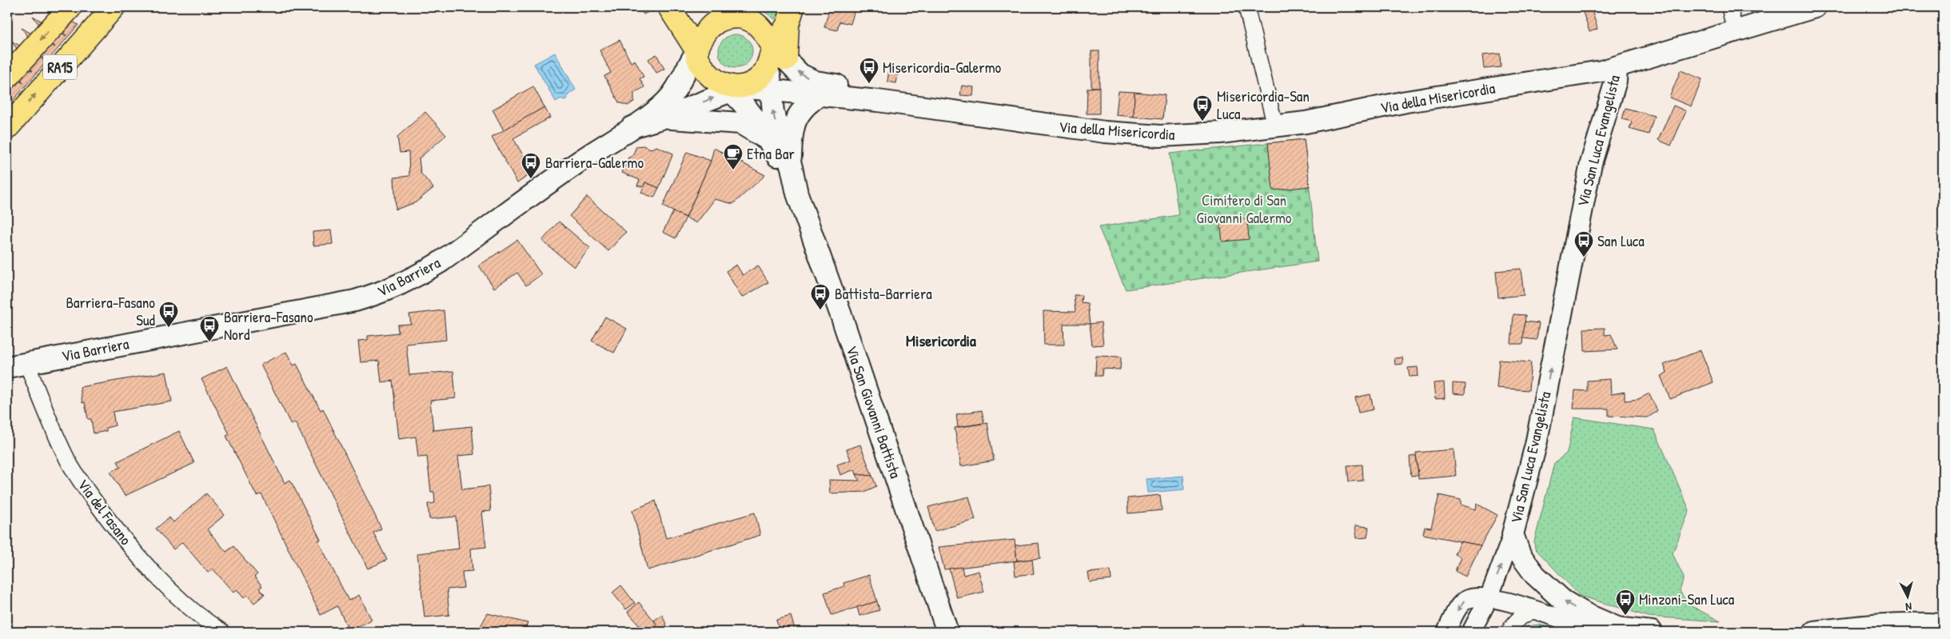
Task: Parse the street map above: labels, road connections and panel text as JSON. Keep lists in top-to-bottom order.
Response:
{
  "streets": {
    "main road": [
      "RA15",
      "Via della Misericordia",
      "Via San Luca Evangelista",
      "Via Barriera",
      "Via San Giovanni Battista"
    ],
    "street": ["Via del Fasano"]
  },
  "crossings": [
    ["Via della Misericordia", "Via San Luca Evangelista"],
    ["Via Barriera", "Via del Fasano"]
  ],
  "one_way": ["Via San Luca Evangelista"],
  "districts": ["Misericordia"],
  "parks": ["Cimitero di San Giovanni Galermo"],
  "places": {
    "bus stop": [
      "Misericordia-Galermo",
      "Misericordia-San Luca",
      "Barriera-Galermo",
      "San Luca",
      "Battista-Barriera",
      "Barriera-Fasano Sud",
      "Barriera-Fasano Nord",
      "Minzoni-San Luca"
    ],
    "cafe": ["Etna Bar"]
  },
  "north": "bottom"
}
